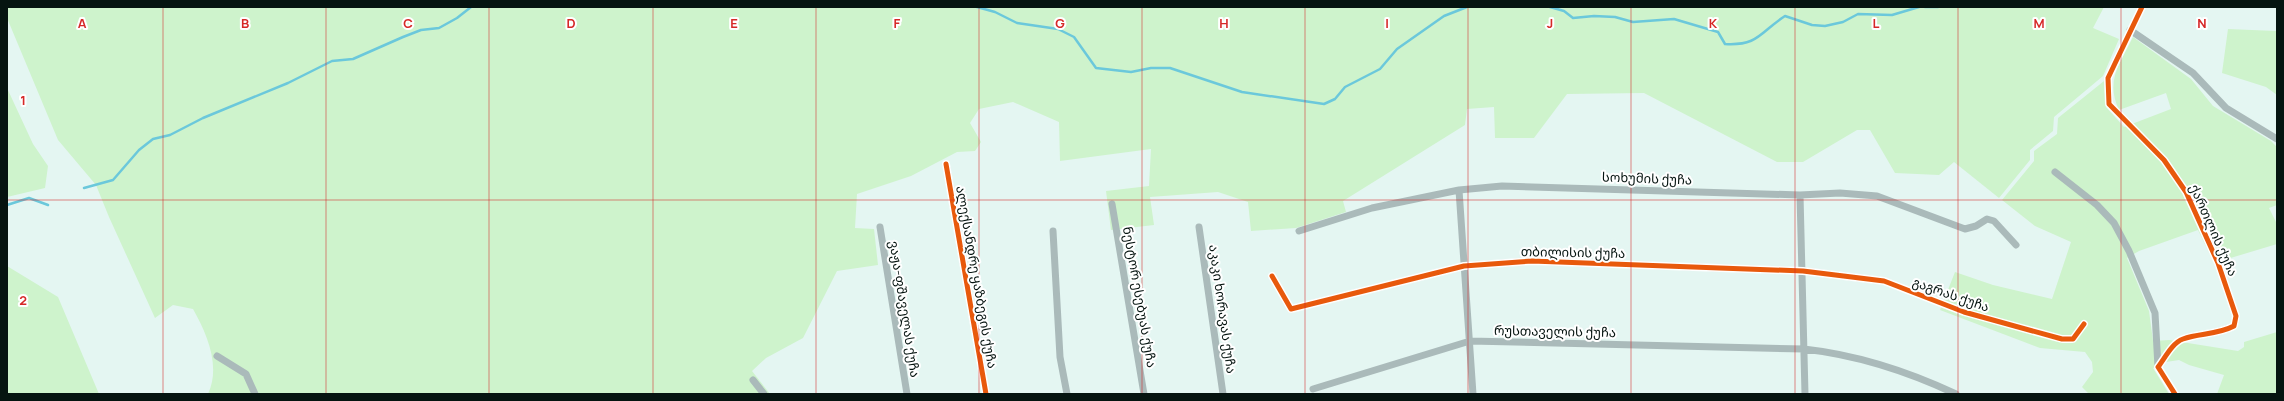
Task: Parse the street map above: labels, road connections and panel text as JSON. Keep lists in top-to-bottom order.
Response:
{
  "streets": {
    "street": [
      "სოხუმის ქუჩა",
      "ქართლის ქუჩა",
      "თბილისის ქუჩა",
      "ალექსანდრე ყაზბეგის ქუჩა",
      "გაგრას ქუჩა",
      "ნესტორ ესებუას ქუჩა",
      "ვაჟა-ფშაველას ქუჩა",
      "აკაკი ხორავას ქუჩა",
      "რუსთაველის ქუჩა"
    ]
  },
  "crossings": [
    ["თბილისის ქუჩა", "გაგრას ქუჩა"]
  ],
  "grid": {
    "columns": [
      "A",
      "B",
      "C",
      "D",
      "E",
      "F",
      "G",
      "H",
      "I",
      "J",
      "K",
      "L",
      "M",
      "N"
    ],
    "rows": ["1", "2"]
  }
}
